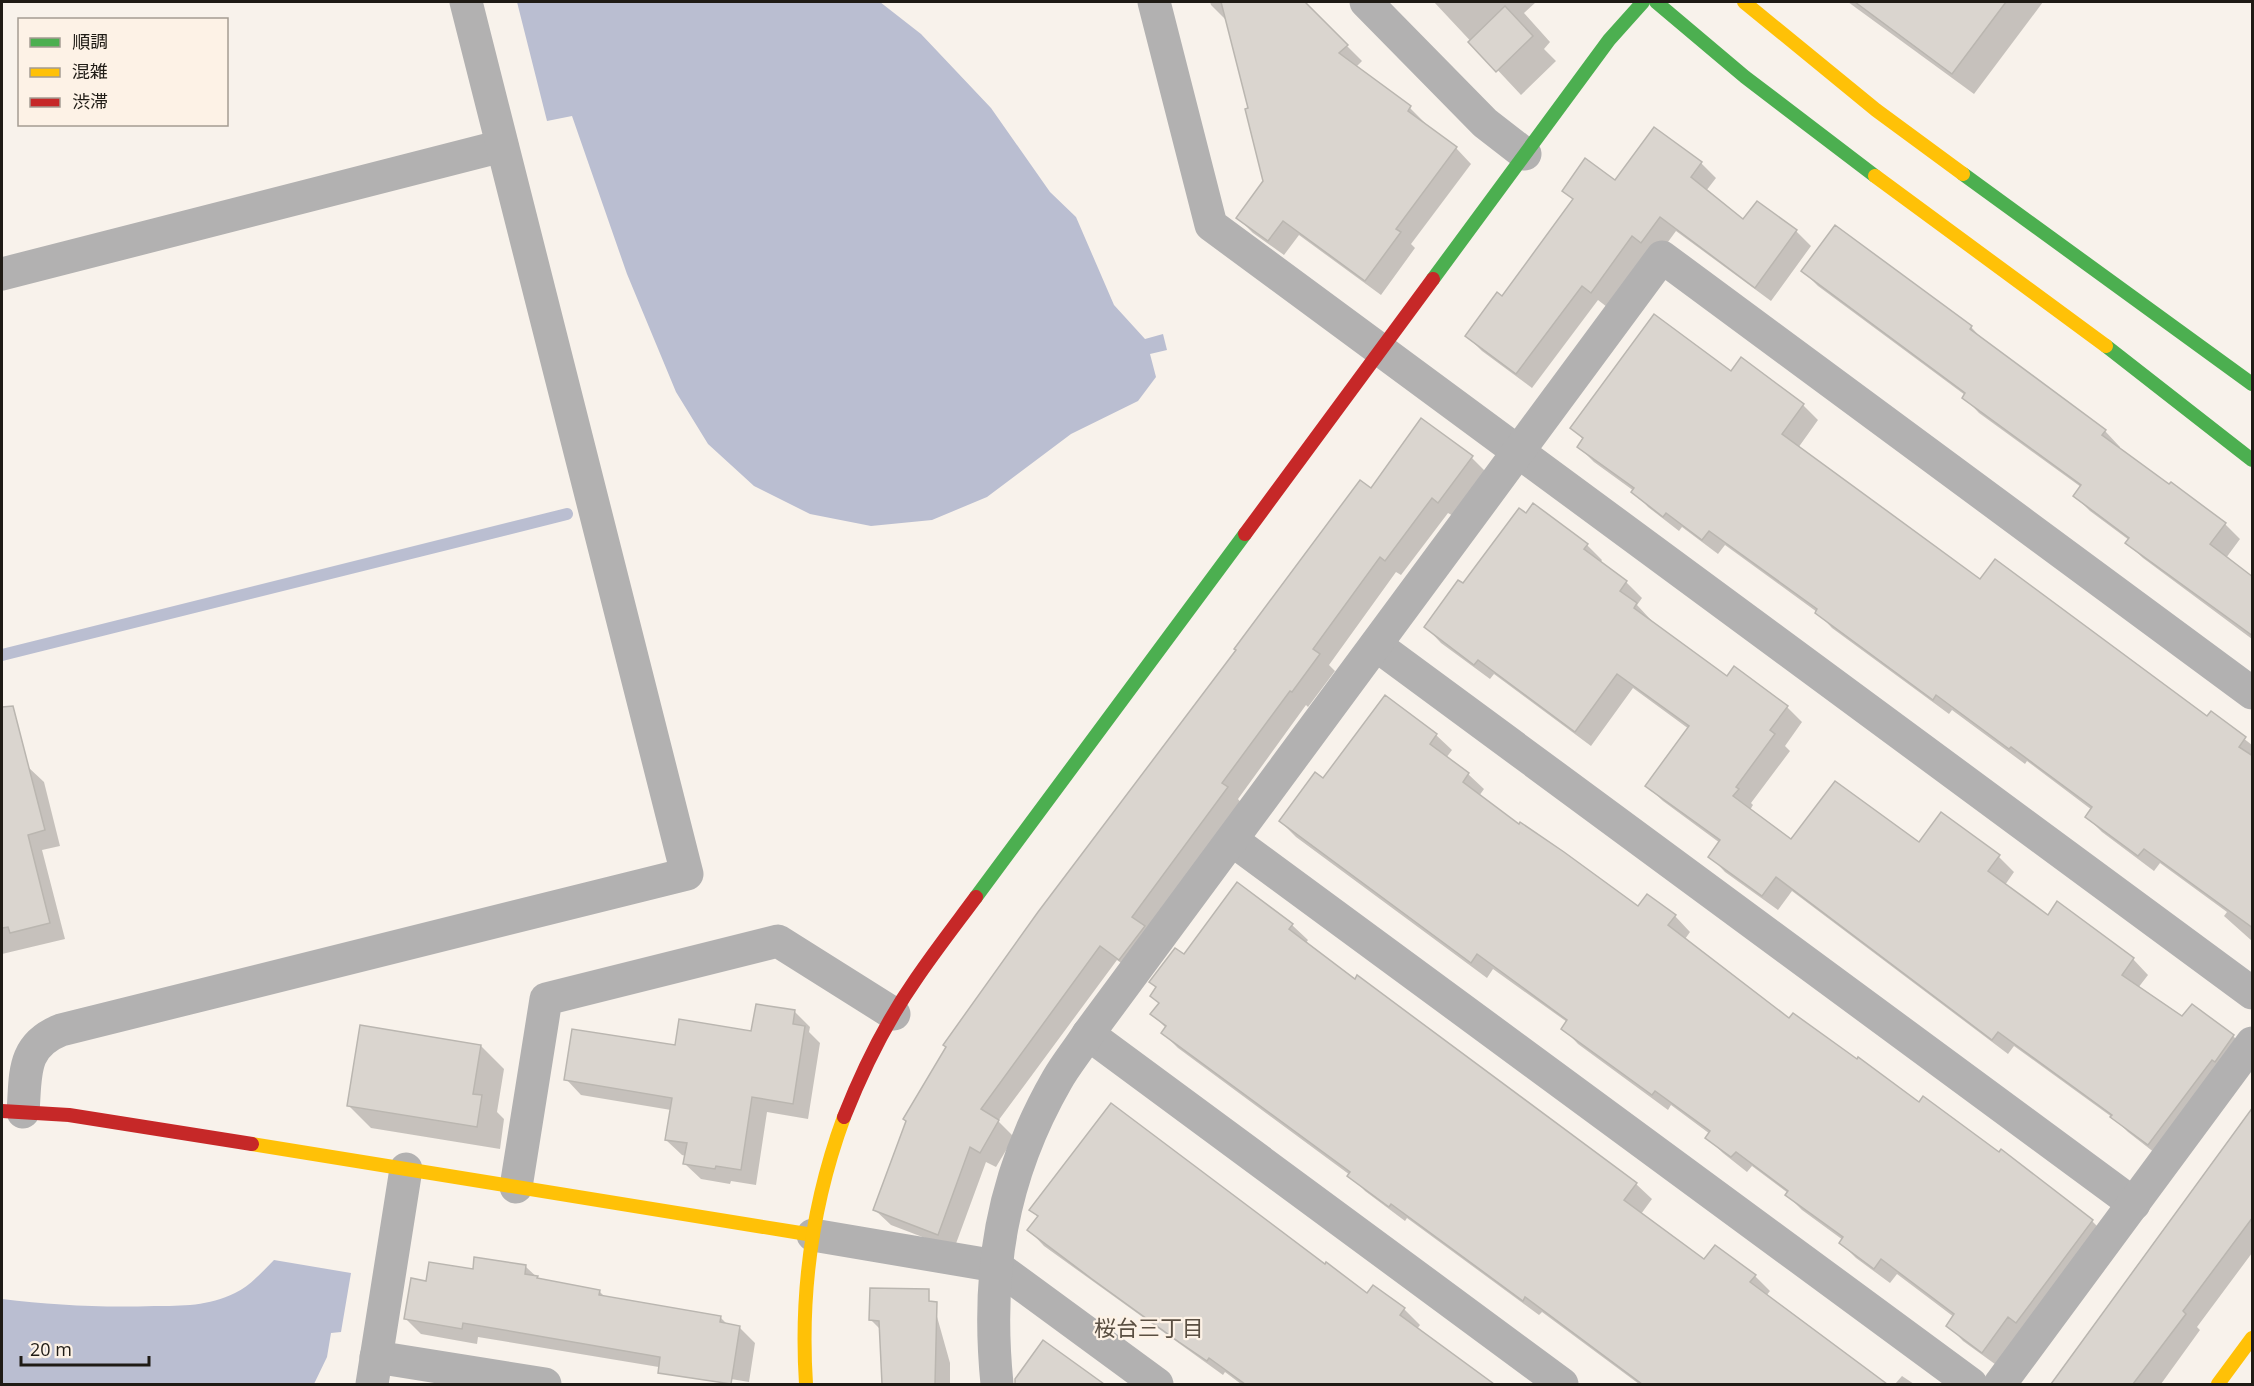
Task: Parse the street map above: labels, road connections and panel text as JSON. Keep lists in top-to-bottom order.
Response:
{
  "districts": ["桜台三丁目"],
  "legend": ["順調", "混雑", "渋滞"],
  "scale_bar": "20 m"
}
